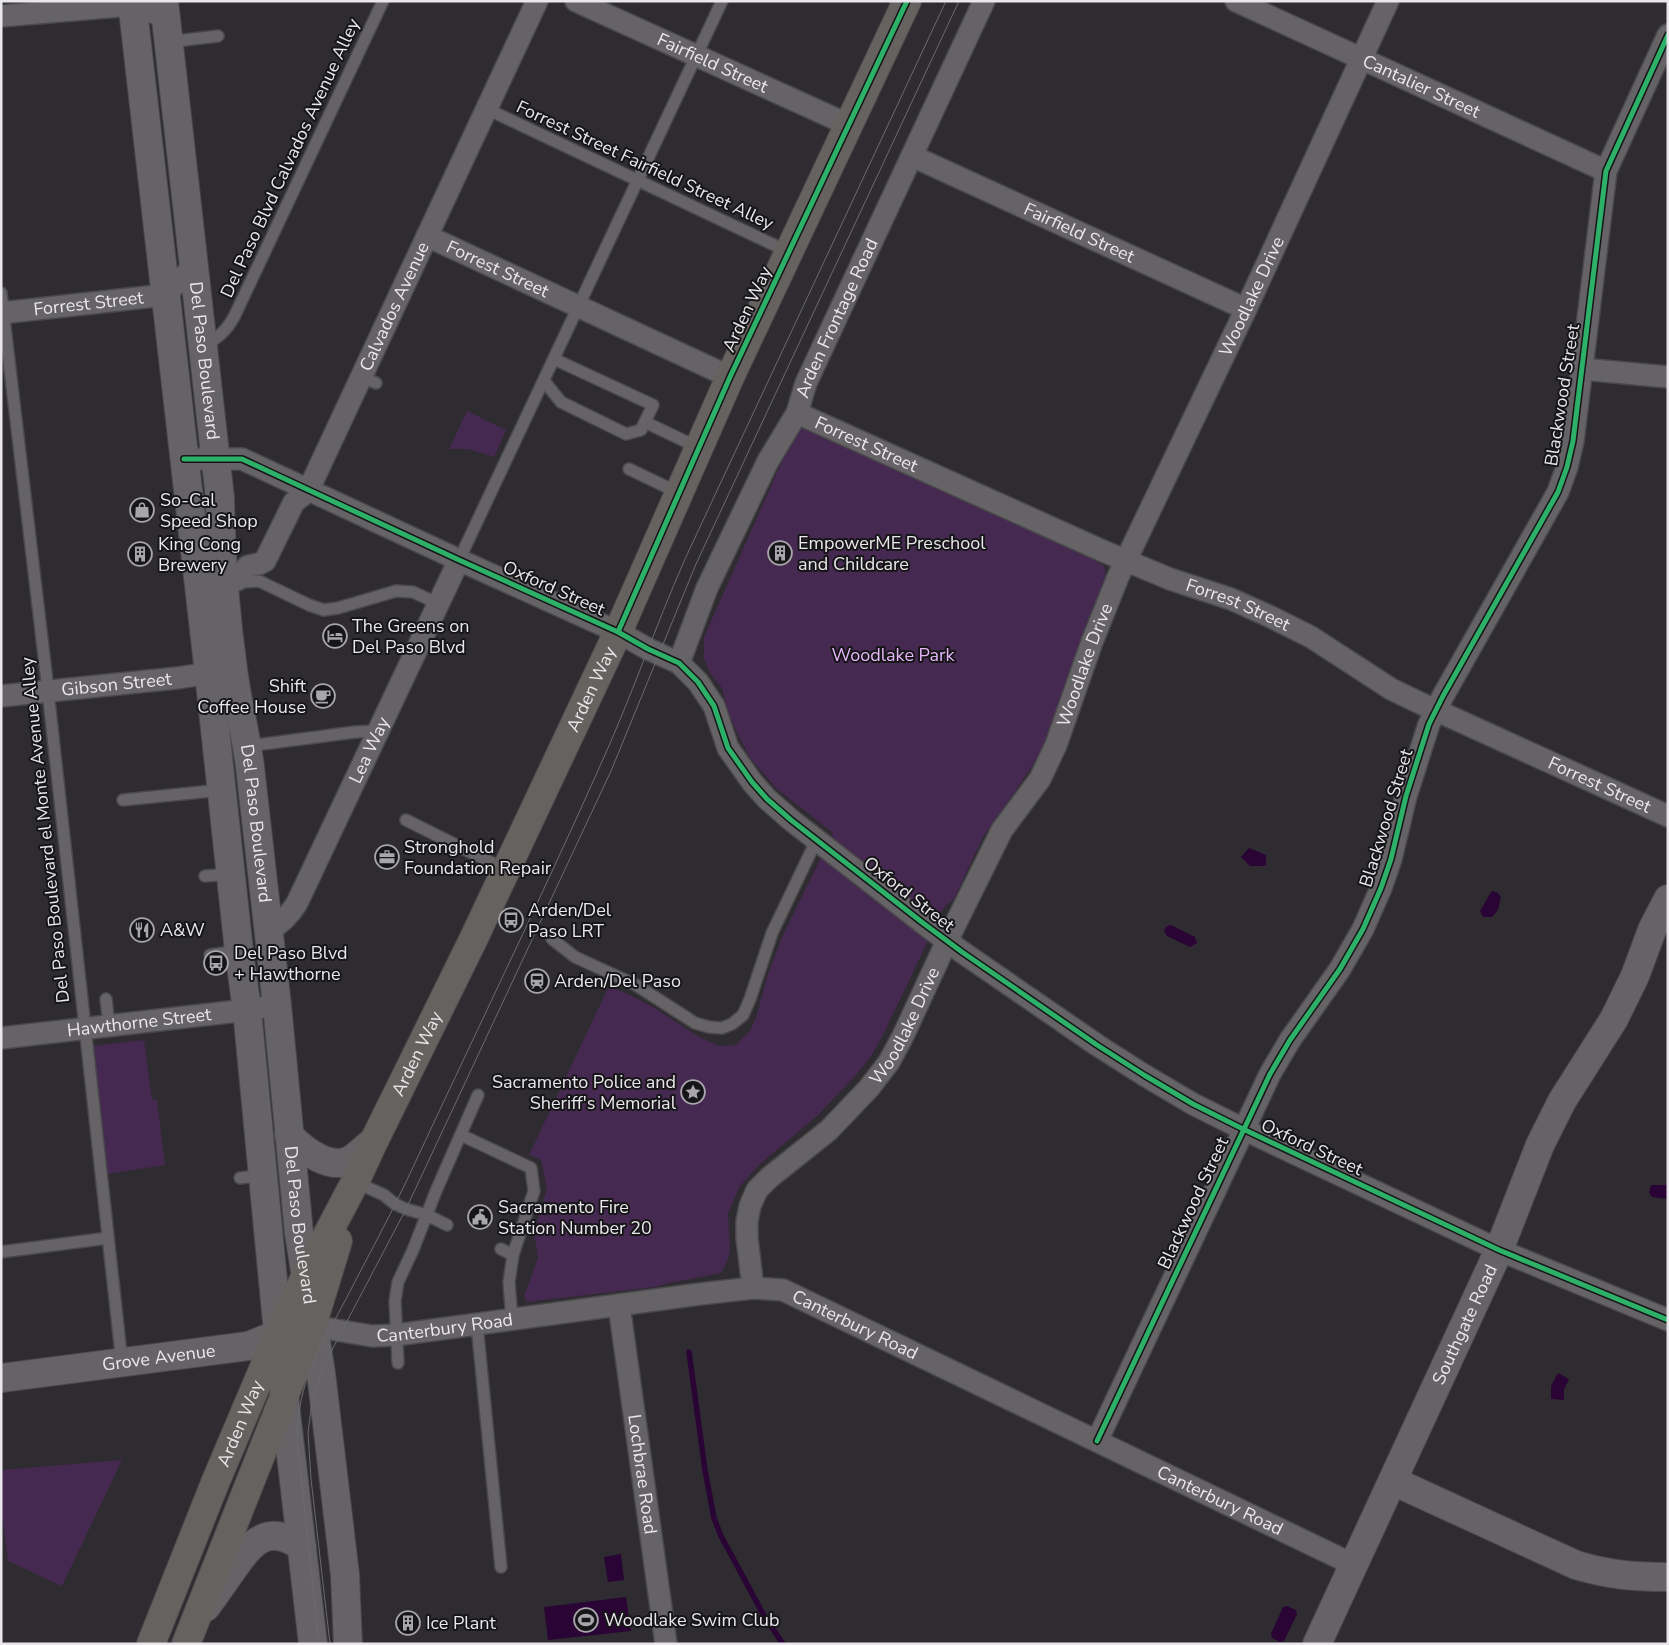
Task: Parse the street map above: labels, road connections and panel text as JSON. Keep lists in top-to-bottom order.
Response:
{
  "streets": {
    "main road": [
      "Arden Way",
      "Del Paso Boulevard",
      "Southgate Road",
      "Grove Avenue"
    ],
    "street": [
      "Fairfield Street",
      "Cantalier Street",
      "Forrest Street",
      "Woodlake Drive",
      "Calvados Avenue",
      "Arden Frontage Road",
      "Blackwood Street",
      "Oxford Street",
      "Gibson Street",
      "Lea Way",
      "Hawthorne Street",
      "Canterbury Road",
      "Lochbrae Road"
    ],
    "lane": ["Del Paso Blvd Calvados Avenue Alley", "Forrest Street Fairfield Street Alley", "Del Paso Boulevard el Monte Avenue Alley"]
  },
  "crossings": [
    ["Fairfield Street", "Woodlake Drive"],
    ["Fairfield Street", "Arden Way"],
    ["Fairfield Street", "Arden Frontage Road"],
    ["Cantalier Street", "Woodlake Drive"],
    ["Cantalier Street", "Blackwood Street"],
    ["Del Paso Blvd Calvados Avenue Alley", "Del Paso Boulevard"],
    ["Forrest Street Fairfield Street Alley", "Calvados Avenue"],
    ["Forrest Street Fairfield Street Alley", "Arden Way"],
    ["Forrest Street", "Woodlake Drive"],
    ["Forrest Street", "Calvados Avenue"],
    ["Forrest Street", "Arden Way"],
    ["Forrest Street", "Arden Frontage Road"],
    ["Forrest Street", "Del Paso Boulevard"],
    ["Forrest Street", "Blackwood Street"],
    ["Forrest Street", "Del Paso Boulevard el Monte Avenue Alley"],
    ["Woodlake Drive", "Oxford Street"],
    ["Woodlake Drive", "Canterbury Road"],
    ["Calvados Avenue", "Del Paso Boulevard"],
    ["Calvados Avenue", "Oxford Street"],
    ["Arden Way", "Del Paso Boulevard"],
    ["Arden Way", "Oxford Street"],
    ["Arden Way", "Canterbury Road"],
    ["Arden Way", "Grove Avenue"],
    ["Arden Frontage Road", "Oxford Street"],
    ["Del Paso Boulevard", "Oxford Street"],
    ["Del Paso Boulevard", "Gibson Street"],
    ["Del Paso Boulevard", "Lea Way"],
    ["Del Paso Boulevard", "Hawthorne Street"],
    ["Del Paso Boulevard", "Canterbury Road"],
    ["Del Paso Boulevard", "Grove Avenue"],
    ["Blackwood Street", "Oxford Street"],
    ["Blackwood Street", "Canterbury Road"],
    ["Oxford Street", "Lea Way"],
    ["Oxford Street", "Southgate Road"],
    ["Gibson Street", "Del Paso Boulevard el Monte Avenue Alley"],
    ["Del Paso Boulevard el Monte Avenue Alley", "Hawthorne Street"],
    ["Del Paso Boulevard el Monte Avenue Alley", "Grove Avenue"],
    ["Southgate Road", "Canterbury Road"],
    ["Canterbury Road", "Grove Avenue"],
    ["Canterbury Road", "Lochbrae Road"]
  ],
  "parks": ["Woodlake Park"],
  "places": {
    "shop": ["So-Cal Speed Shop"],
    "building": ["EmpowerME Preschool and Childcare", "King Cong Brewery", "Ice Plant"],
    "hotel": ["The Greens on Del Paso Blvd"],
    "cafe": ["Shift Coffee House"],
    "office": ["Stronghold Foundation Repair"],
    "bus stop": ["Arden/Del Paso LRT", "Del Paso Blvd + Hawthorne"],
    "restaurant": ["A&W"],
    "station": ["Arden/Del Paso"],
    "place": ["Sacramento Police and Sheriff's Memorial"],
    "public building": ["Sacramento Fire Station Number 20"],
    "sports": ["Woodlake Swim Club"]
  }
}
